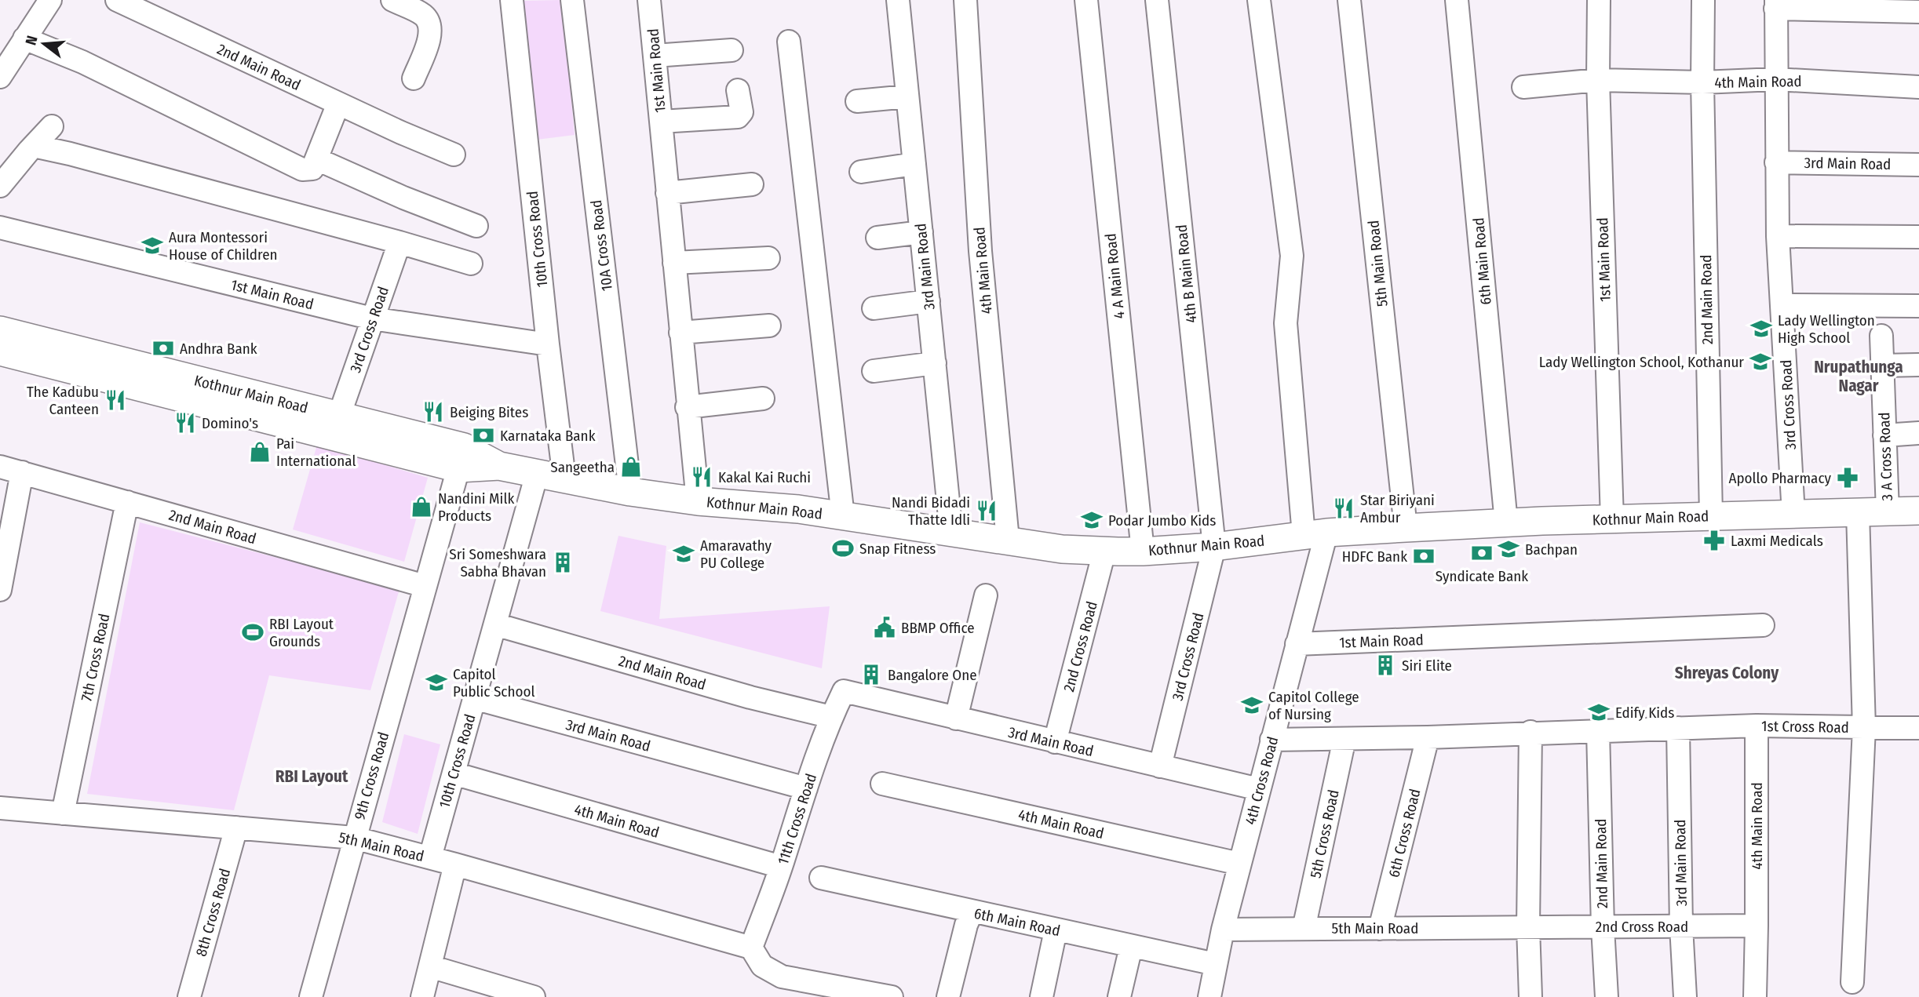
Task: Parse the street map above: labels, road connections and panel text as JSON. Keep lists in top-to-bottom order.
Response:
{
  "streets": {
    "main road": ["Kothnur Main Road"],
    "street": [
      "2nd Main Road",
      "1st Main Road",
      "4th Main Road",
      "3rd Main Road",
      "10th Cross Road",
      "10A Cross Road",
      "6th Main Road",
      "5th Main Road",
      "4th B Main Road",
      "4 A Main Road",
      "3rd Cross Road",
      "3 A Cross Road",
      "2nd Cross Road",
      "7th Cross Road",
      "1st Cross Road",
      "9th Cross Road",
      "4th Cross Road",
      "11th Cross Road",
      "6th Cross Road",
      "5th Cross Road",
      "8th Cross Road"
    ]
  },
  "crossings": [
    ["2nd Main Road", "4th Main Road"],
    ["2nd Main Road", "10th Cross Road"],
    ["2nd Main Road", "Kothnur Main Road"],
    ["2nd Main Road", "2nd Cross Road"],
    ["2nd Main Road", "7th Cross Road"],
    ["2nd Main Road", "1st Cross Road"],
    ["2nd Main Road", "9th Cross Road"],
    ["2nd Main Road", "11th Cross Road"],
    ["1st Main Road", "4th Main Road"],
    ["1st Main Road", "10th Cross Road"],
    ["1st Main Road", "3rd Cross Road"],
    ["1st Main Road", "Kothnur Main Road"],
    ["1st Main Road", "4th Cross Road"],
    ["4th Main Road", "10th Cross Road"],
    ["4th Main Road", "3rd Cross Road"],
    ["4th Main Road", "Kothnur Main Road"],
    ["4th Main Road", "2nd Cross Road"],
    ["4th Main Road", "1st Cross Road"],
    ["4th Main Road", "4th Cross Road"],
    ["4th Main Road", "11th Cross Road"],
    ["3rd Main Road", "10th Cross Road"],
    ["3rd Main Road", "3rd Cross Road"],
    ["3rd Main Road", "Kothnur Main Road"],
    ["3rd Main Road", "2nd Cross Road"],
    ["3rd Main Road", "1st Cross Road"],
    ["3rd Main Road", "4th Cross Road"],
    ["3rd Main Road", "11th Cross Road"],
    ["10th Cross Road", "5th Main Road"],
    ["10th Cross Road", "Kothnur Main Road"],
    ["10A Cross Road", "Kothnur Main Road"],
    ["6th Main Road", "Kothnur Main Road"],
    ["6th Main Road", "4th Cross Road"],
    ["5th Main Road", "Kothnur Main Road"],
    ["5th Main Road", "2nd Cross Road"],
    ["5th Main Road", "7th Cross Road"],
    ["5th Main Road", "9th Cross Road"],
    ["5th Main Road", "4th Cross Road"],
    ["5th Main Road", "11th Cross Road"],
    ["5th Main Road", "6th Cross Road"],
    ["5th Main Road", "5th Cross Road"],
    ["5th Main Road", "8th Cross Road"],
    ["4th B Main Road", "3rd Cross Road"],
    ["4th B Main Road", "Kothnur Main Road"],
    ["4 A Main Road", "Kothnur Main Road"],
    ["3rd Cross Road", "Kothnur Main Road"],
    ["Kothnur Main Road", "3 A Cross Road"],
    ["Kothnur Main Road", "2nd Cross Road"],
    ["Kothnur Main Road", "1st Cross Road"],
    ["Kothnur Main Road", "9th Cross Road"],
    ["Kothnur Main Road", "4th Cross Road"]
  ],
  "districts": ["Nrupathunga Nagar", "Shreyas Colony", "RBI Layout"],
  "places": {
    "school or university": [
      "Aura Montessori House of Children",
      "Lady Wellington High School",
      "Lady Wellington School, Kothanur",
      "Podar Jumbo Kids",
      "Bachpan",
      "Amaravathy PU College",
      "Capitol Public School",
      "Capitol College of Nursing",
      "Edify Kids"
    ],
    "bank": [
      "Andhra Bank",
      "Karnataka Bank",
      "Syndicate Bank",
      "HDFC Bank"
    ],
    "restaurant": [
      "The Kadubu Canteen",
      "Beiging Bites",
      "Domino's",
      "Kakal Kai Ruchi",
      "Star Biriyani Ambur",
      "Nandi Bidadi Thatte Idli"
    ],
    "shop": ["Pai International", "Sangeetha", "Nandini Milk Products"],
    "pharmacy": ["Apollo Pharmacy", "Laxmi Medicals"],
    "sports": ["Snap Fitness", "RBI Layout Grounds"],
    "building": ["Sri Someshwara Sabha Bhavan", "Siri Elite", "Bangalore One"],
    "public building": ["BBMP Office"]
  },
  "north": "left"
}
